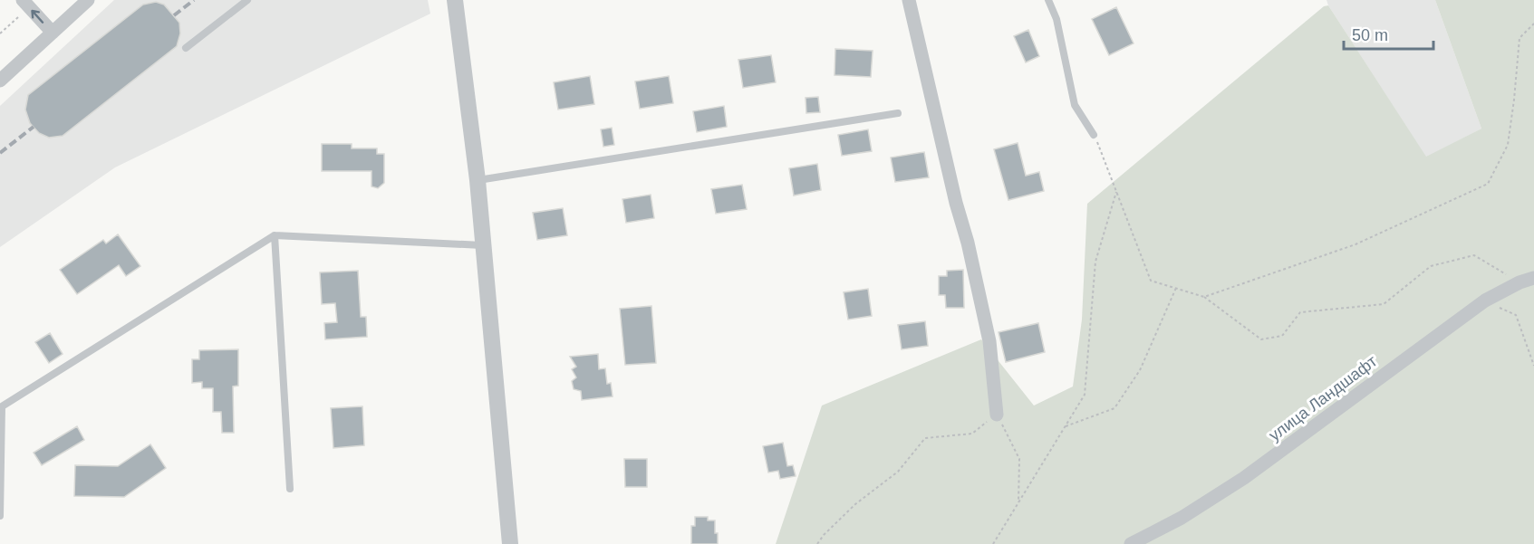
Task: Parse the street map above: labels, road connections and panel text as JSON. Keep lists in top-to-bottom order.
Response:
{
  "streets": {
    "street": ["улица Ландшафт"]
  },
  "scale_bar": "50 m"
}
